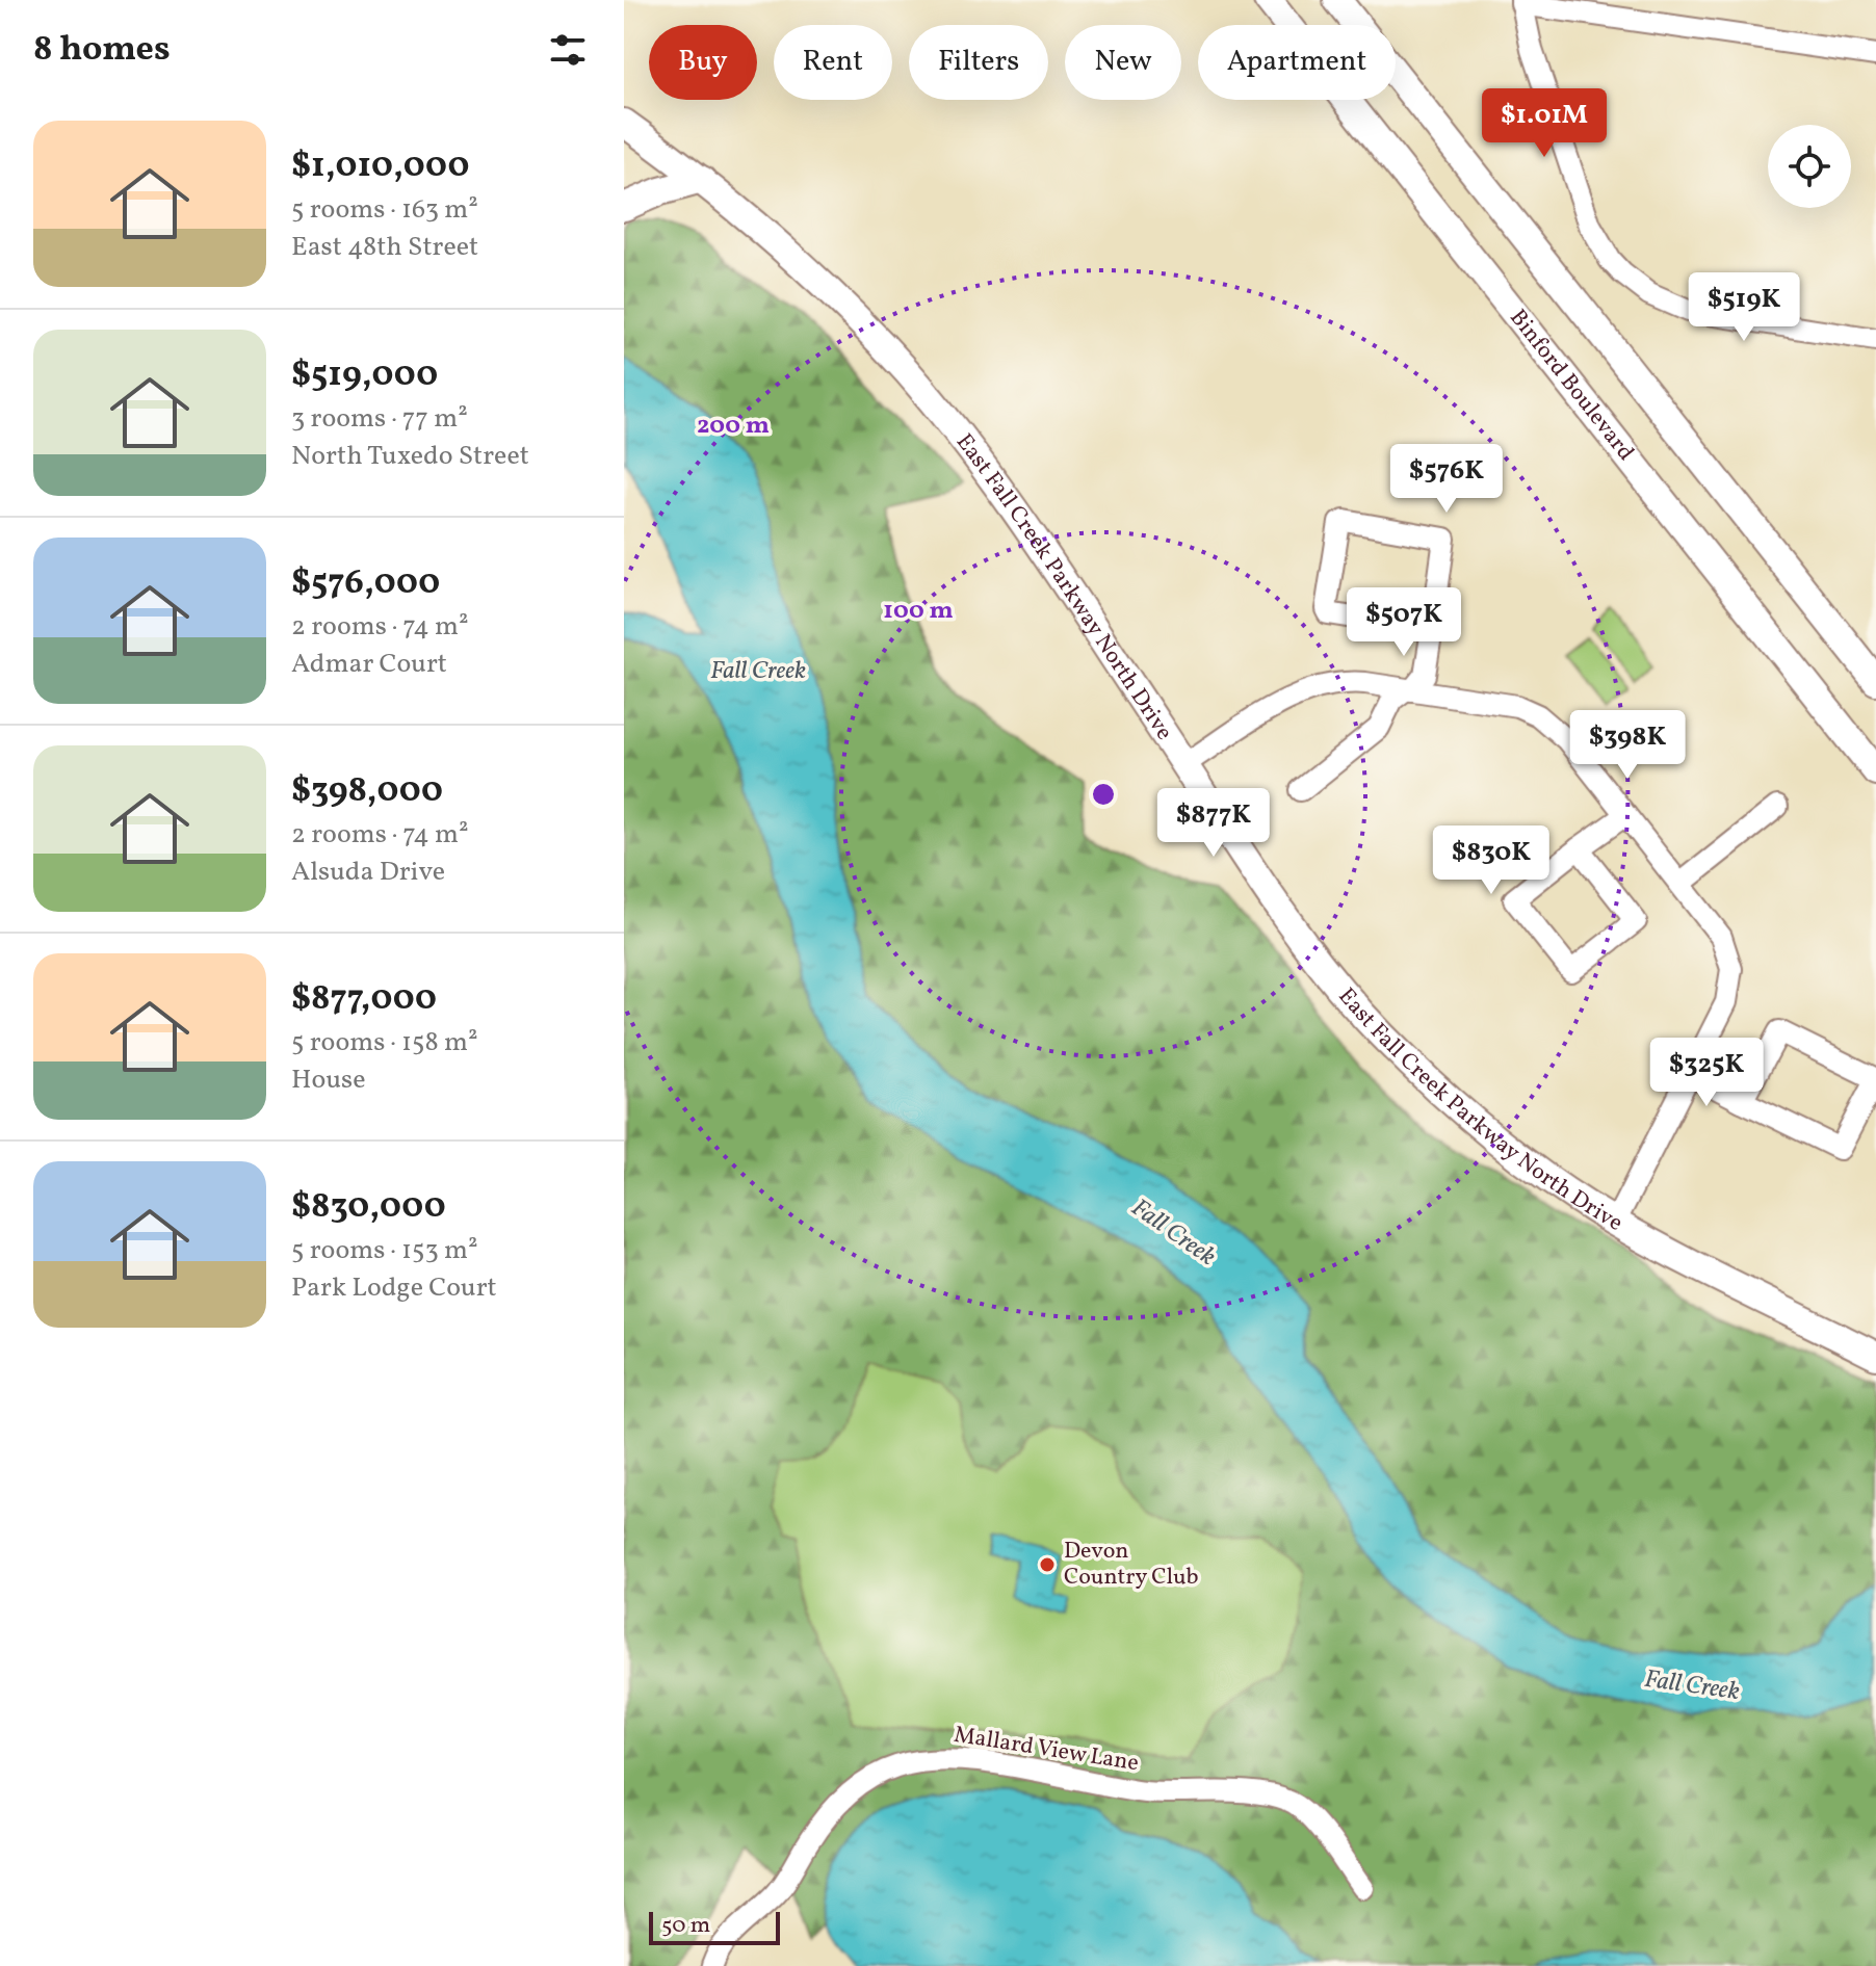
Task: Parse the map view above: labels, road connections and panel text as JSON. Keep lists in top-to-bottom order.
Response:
{
  "streets": {
    "main road": ["Binford Boulevard", "East Fall Creek Parkway North Drive"],
    "street": ["Mallard View Lane"]
  },
  "water": ["Fall Creek"],
  "places": ["Devon Country Club"],
  "scale_bar": "50 m",
  "page": {
    "heading": "8 homes",
    "chip": [
      "Buy",
      "Rent",
      "Filters",
      "New",
      "Apartment"
    ],
    "price": [
      "$1.01M",
      "$519K",
      "$576K",
      "$507K",
      "$398K",
      "$877K",
      "$830K",
      "$325K"
    ],
    "list": [
      {
        "name": "$1,010,000",
        "note": "5 rooms · 163 m² · East 48th Street"
      },
      {
        "name": "$519,000",
        "note": "3 rooms · 77 m² · North Tuxedo Street"
      },
      {
        "name": "$576,000",
        "note": "2 rooms · 74 m² · Admar Court"
      },
      {
        "name": "$398,000",
        "note": "2 rooms · 74 m² · Alsuda Drive"
      },
      {
        "name": "$877,000",
        "note": "5 rooms · 158 m² · House"
      },
      {
        "name": "$830,000",
        "note": "5 rooms · 153 m² · Park Lodge Court"
      }
    ],
    "scale": "50 m"
  },
  "rings": ["200 m", "100 m"]
}
